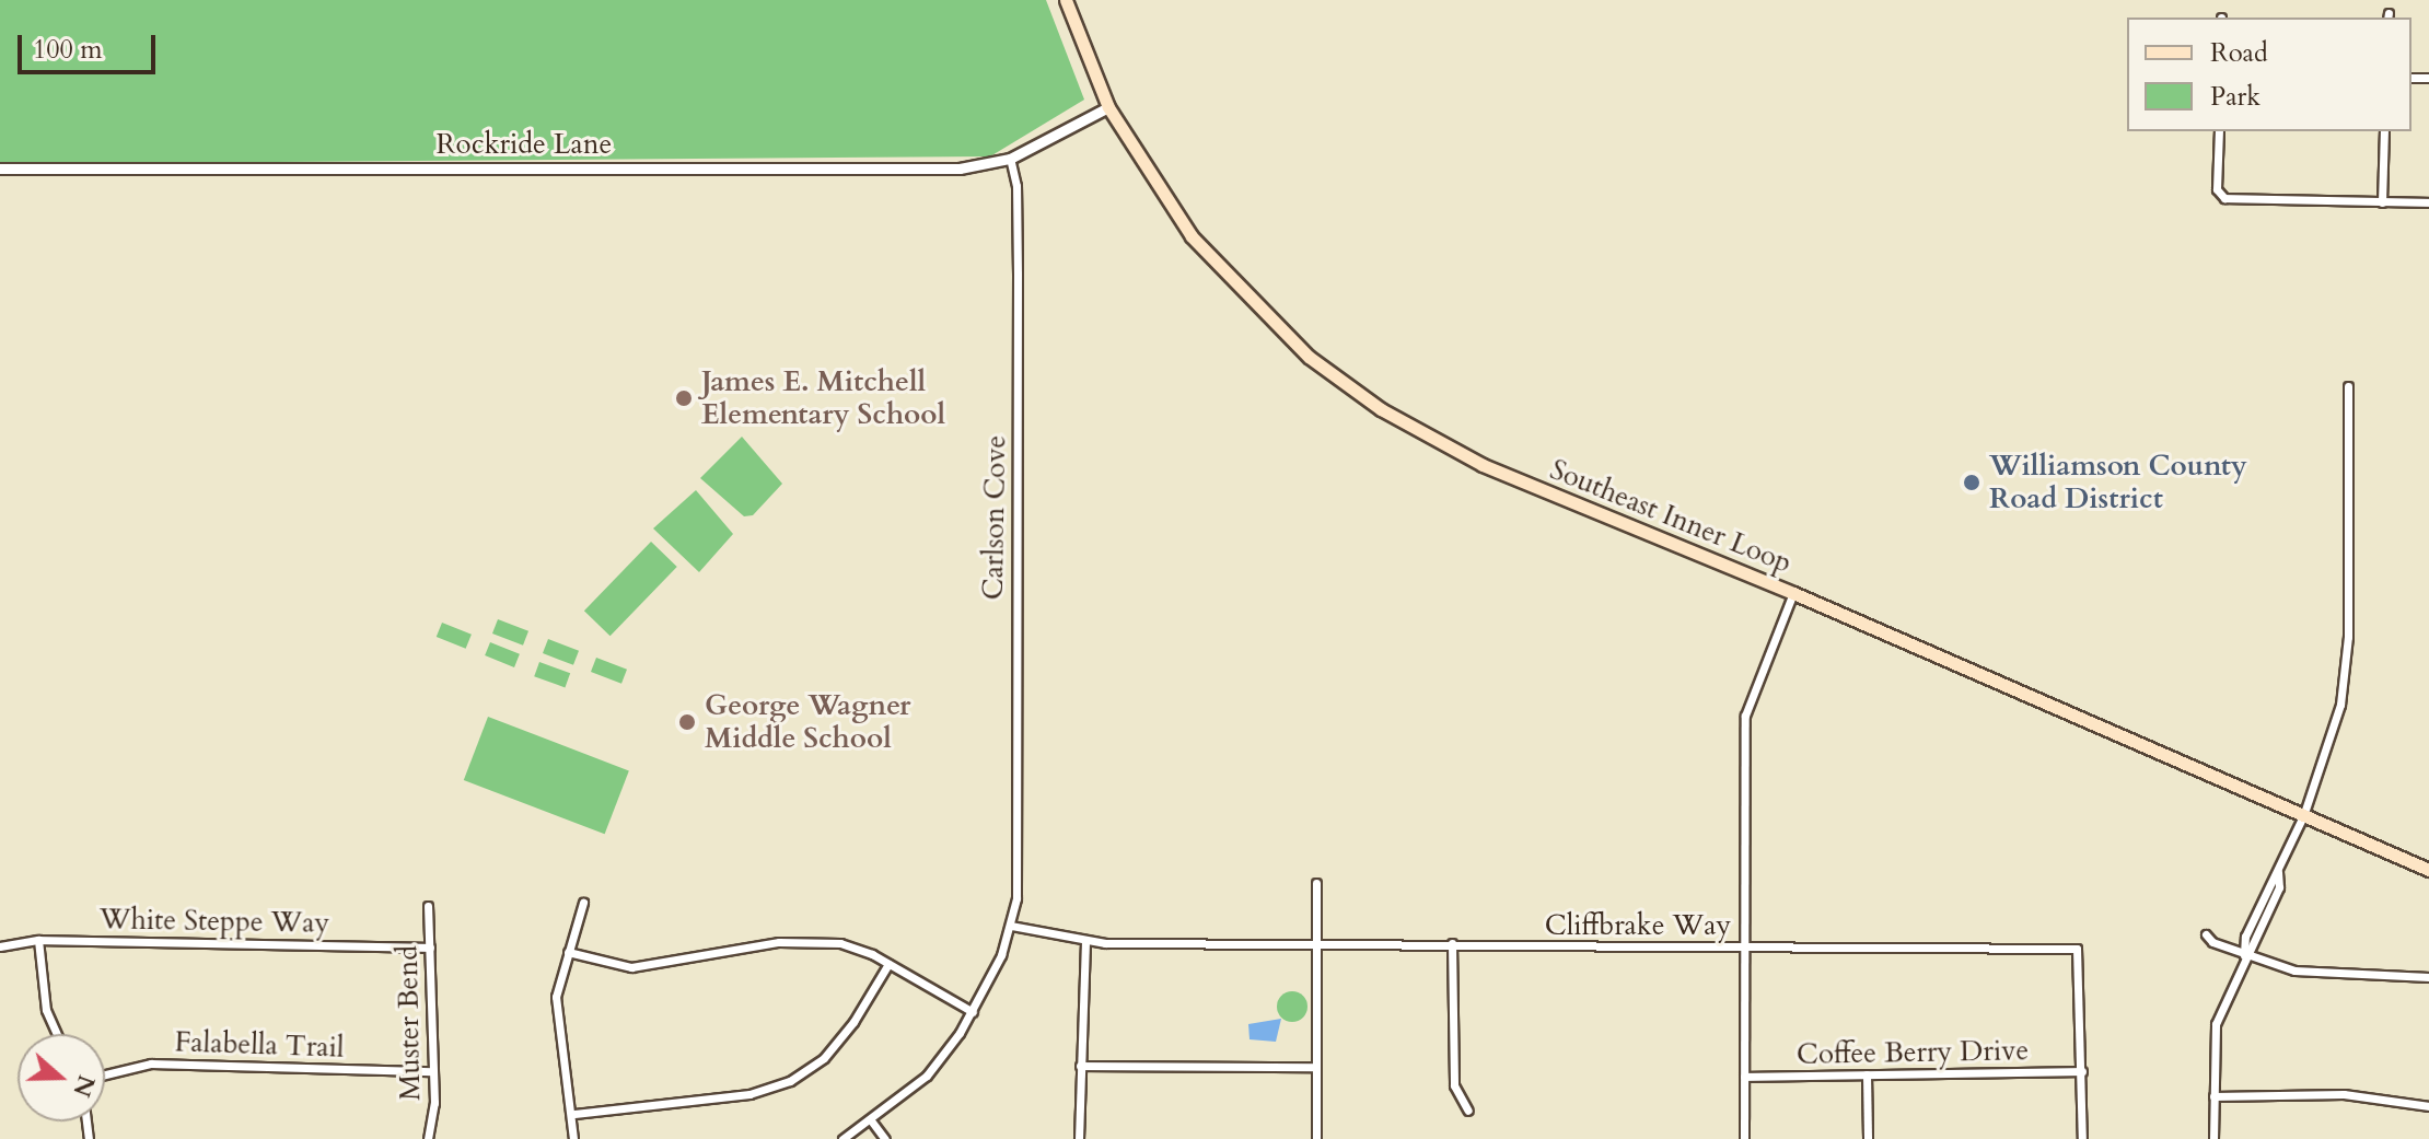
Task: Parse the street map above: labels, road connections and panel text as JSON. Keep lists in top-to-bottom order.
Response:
{
  "streets": {
    "main road": ["Southeast Inner Loop"],
    "street": [
      "Rockride Lane",
      "Carlson Cove",
      "White Steppe Way",
      "Cliffbrake Way",
      "Muster Bend",
      "Falabella Trail",
      "Coffee Berry Drive"
    ]
  },
  "crossings": [
    ["Rockride Lane", "Southeast Inner Loop"],
    ["Rockride Lane", "Carlson Cove"],
    ["Carlson Cove", "Cliffbrake Way"],
    ["White Steppe Way", "Muster Bend"],
    ["Cliffbrake Way", "Coffee Berry Drive"],
    ["Muster Bend", "Falabella Trail"]
  ],
  "places": ["James E. Mitchell Elementary School", "Williamson County Road District", "George Wagner Middle School"],
  "legend": ["Road", "Park"],
  "scale_bar": "100 m",
  "north": "right"
}
